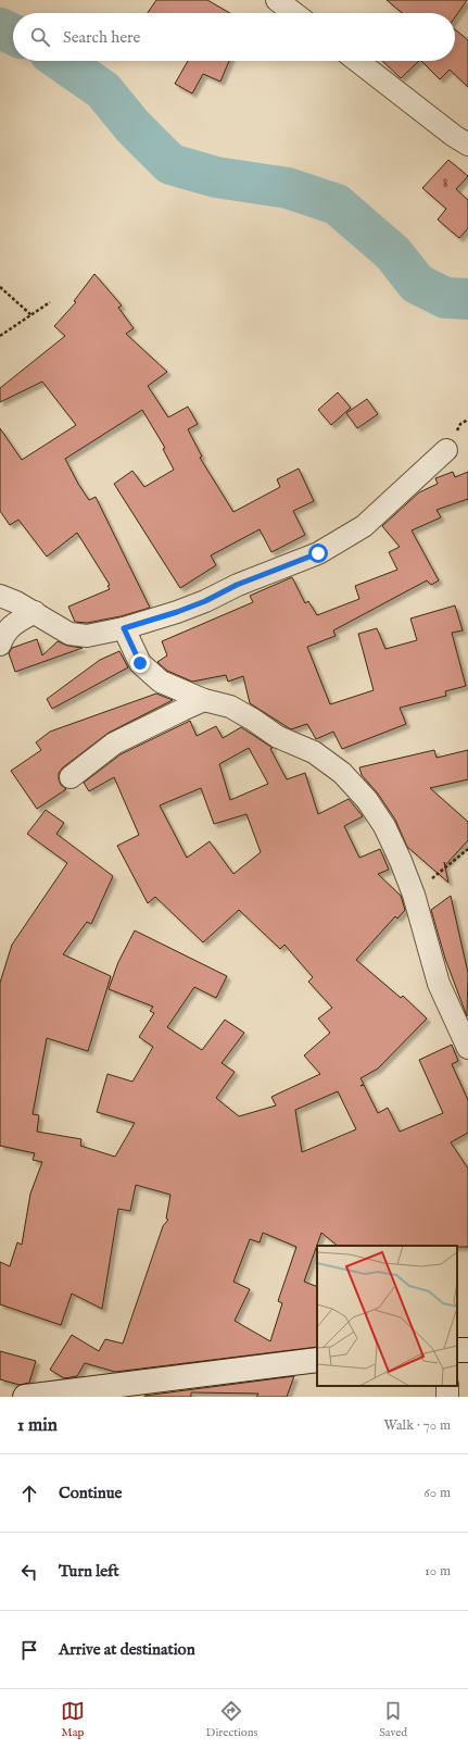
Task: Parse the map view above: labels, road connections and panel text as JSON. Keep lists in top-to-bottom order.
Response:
{
  "house_numbers": ["8"],
  "page": {
    "search": "Search here",
    "heading": ["1 min", "Walk · 70 m"],
    "list": [
      ["Continue", "60 m"],
      ["Turn left", "10 m"],
      "Arrive at destination"
    ],
    "nav": ["Map", "Directions", "Saved"]
  }
}
